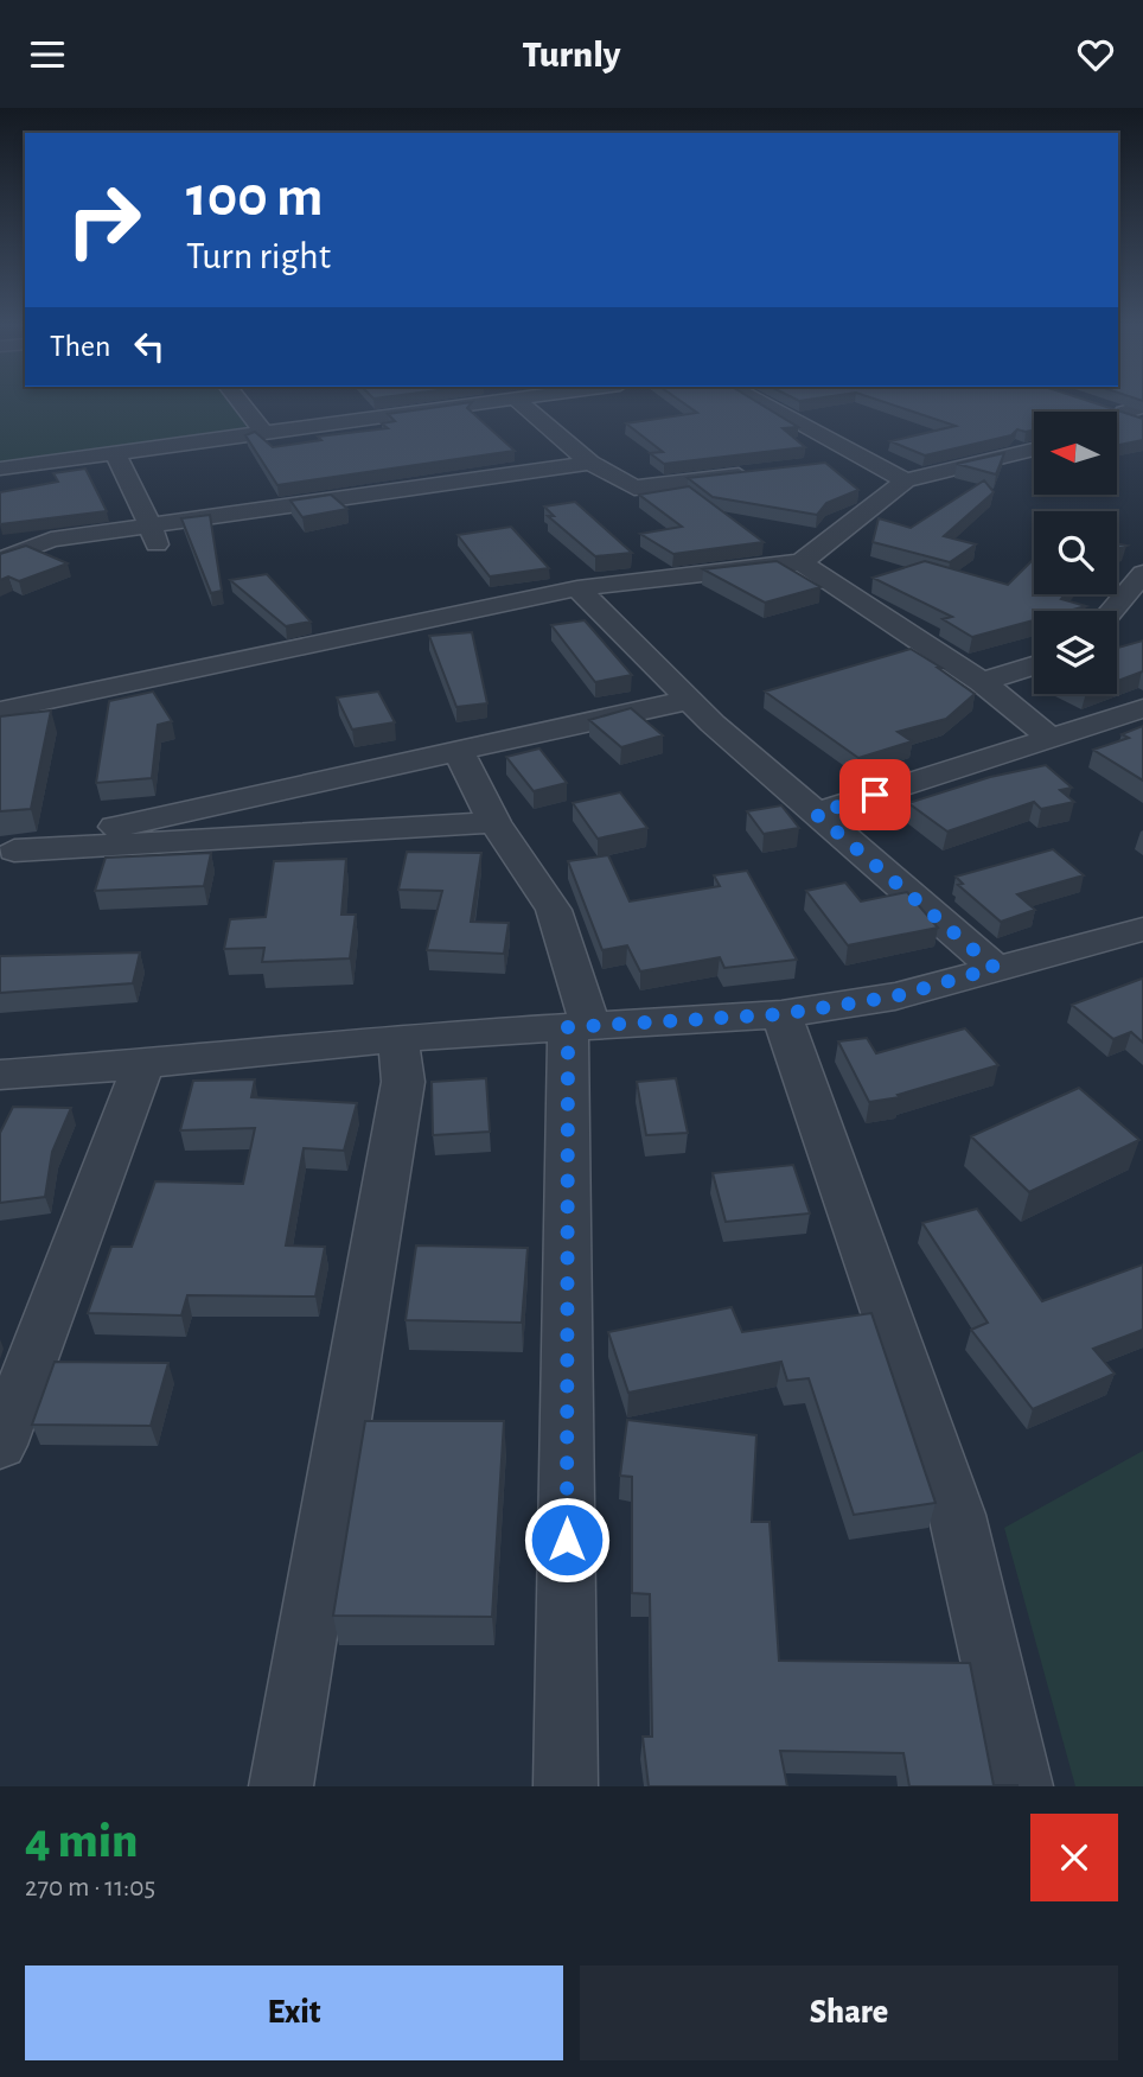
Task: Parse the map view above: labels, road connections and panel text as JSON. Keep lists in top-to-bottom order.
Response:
{
  "north": "left",
  "page": {
    "header": "Turnly",
    "turn": ["100 m", "Turn right"],
    "then": "Then",
    "heading": ["4 min", "270 m · 11:05"],
    "buttons": ["Exit", "Share"]
  }
}
